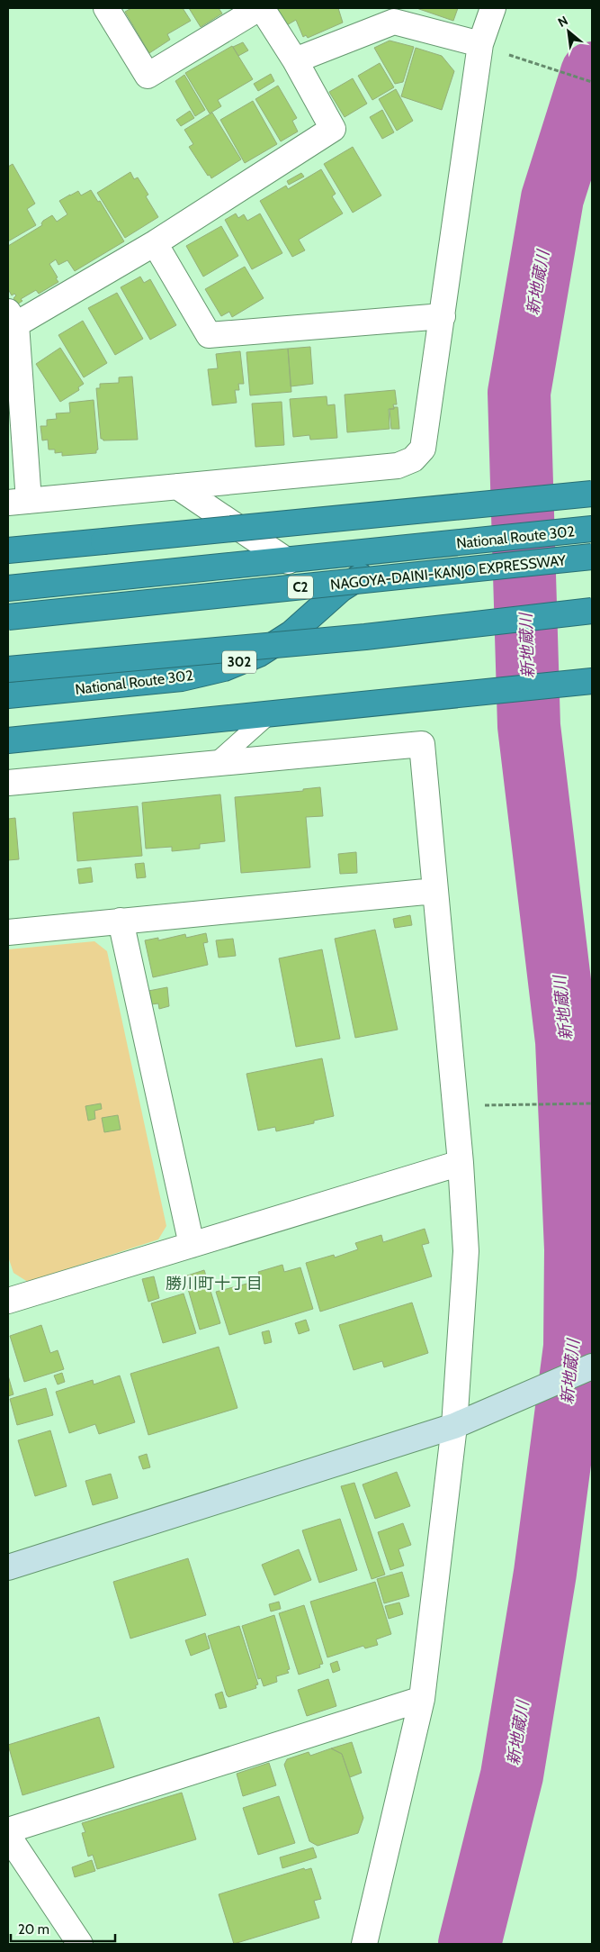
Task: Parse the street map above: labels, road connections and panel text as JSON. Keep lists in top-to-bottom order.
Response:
{
  "streets": {
    "highway": [
      "National Route 302",
      "NAGOYA-DAINI-KANJO EXPRESSWAY",
      "C2",
      "302"
    ]
  },
  "districts": ["勝川町十丁目"],
  "water": ["新地蔵川"],
  "scale_bar": "20 m",
  "north": "top left"
}
